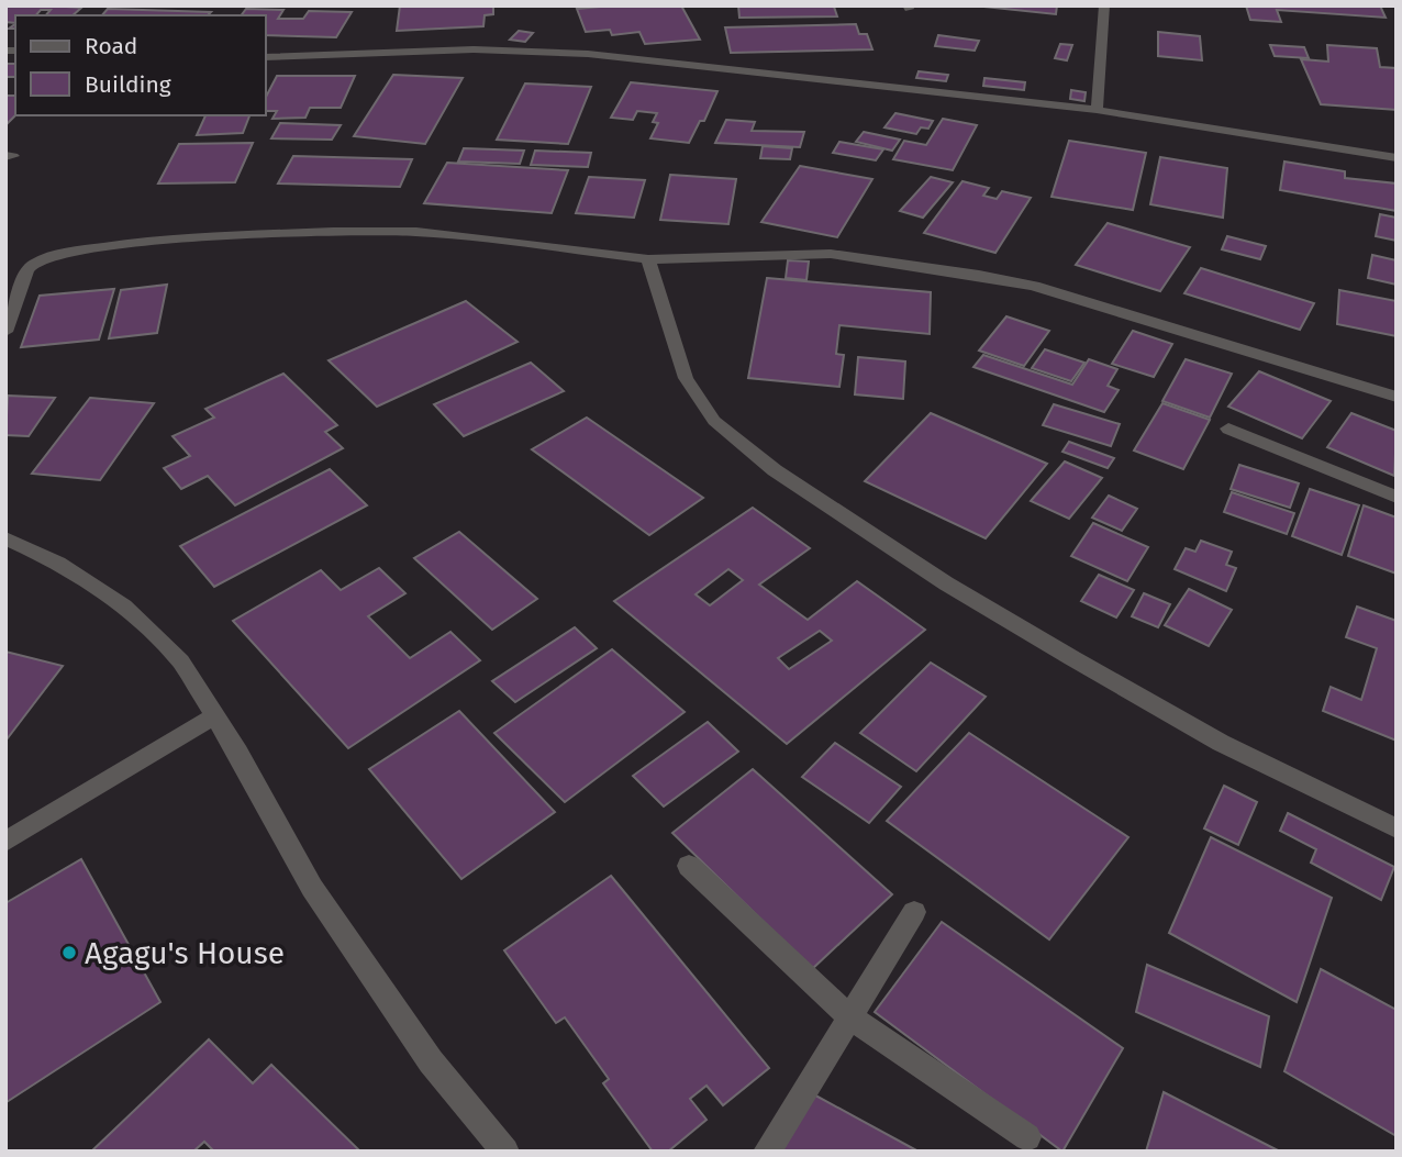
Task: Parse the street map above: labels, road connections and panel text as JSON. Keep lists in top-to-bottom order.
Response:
{
  "places": ["Agagu's House"],
  "legend": ["Road", "Building"]
}
